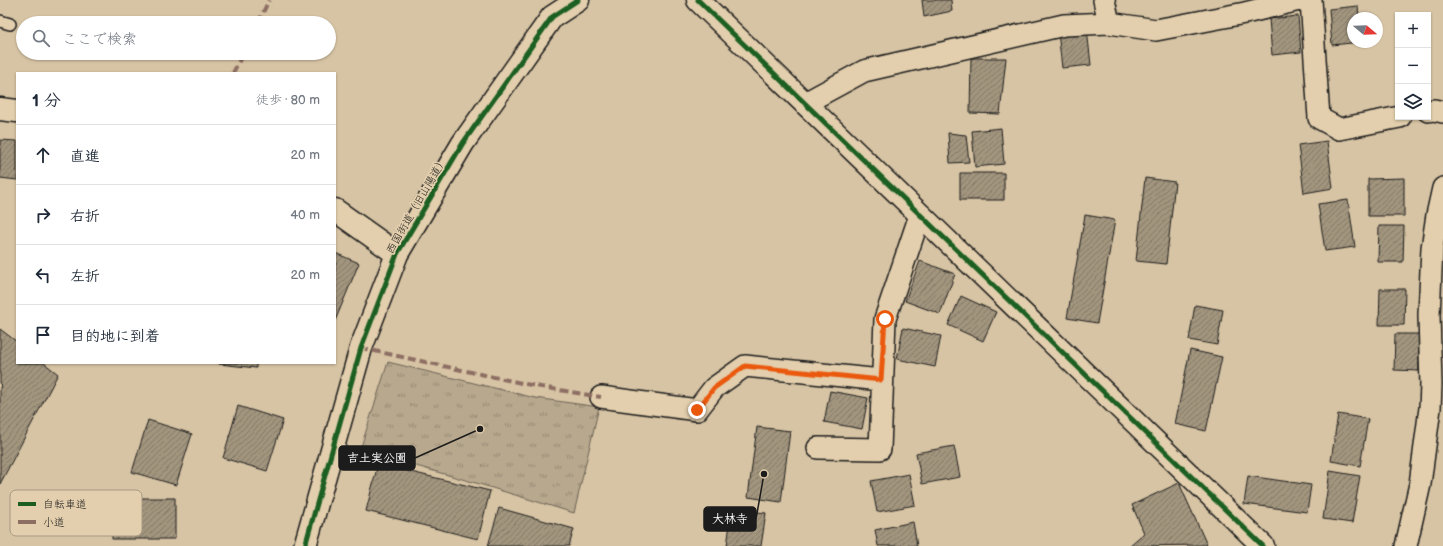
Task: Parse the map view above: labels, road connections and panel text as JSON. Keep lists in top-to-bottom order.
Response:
{
  "streets": {
    "street": ["西国街道（旧山陽道）"]
  },
  "places": ["吉土実公園", "大林寺"],
  "legend": ["自転車道", "小道"],
  "north": "right",
  "page": {
    "map_buttons": ["+", "−"],
    "search": "ここで検索",
    "heading": ["1 分", "徒歩 · 80 m"],
    "list": [
      ["直進", "20 m"],
      ["右折", "40 m"],
      ["左折", "20 m"],
      "目的地に到着"
    ]
  }
}
